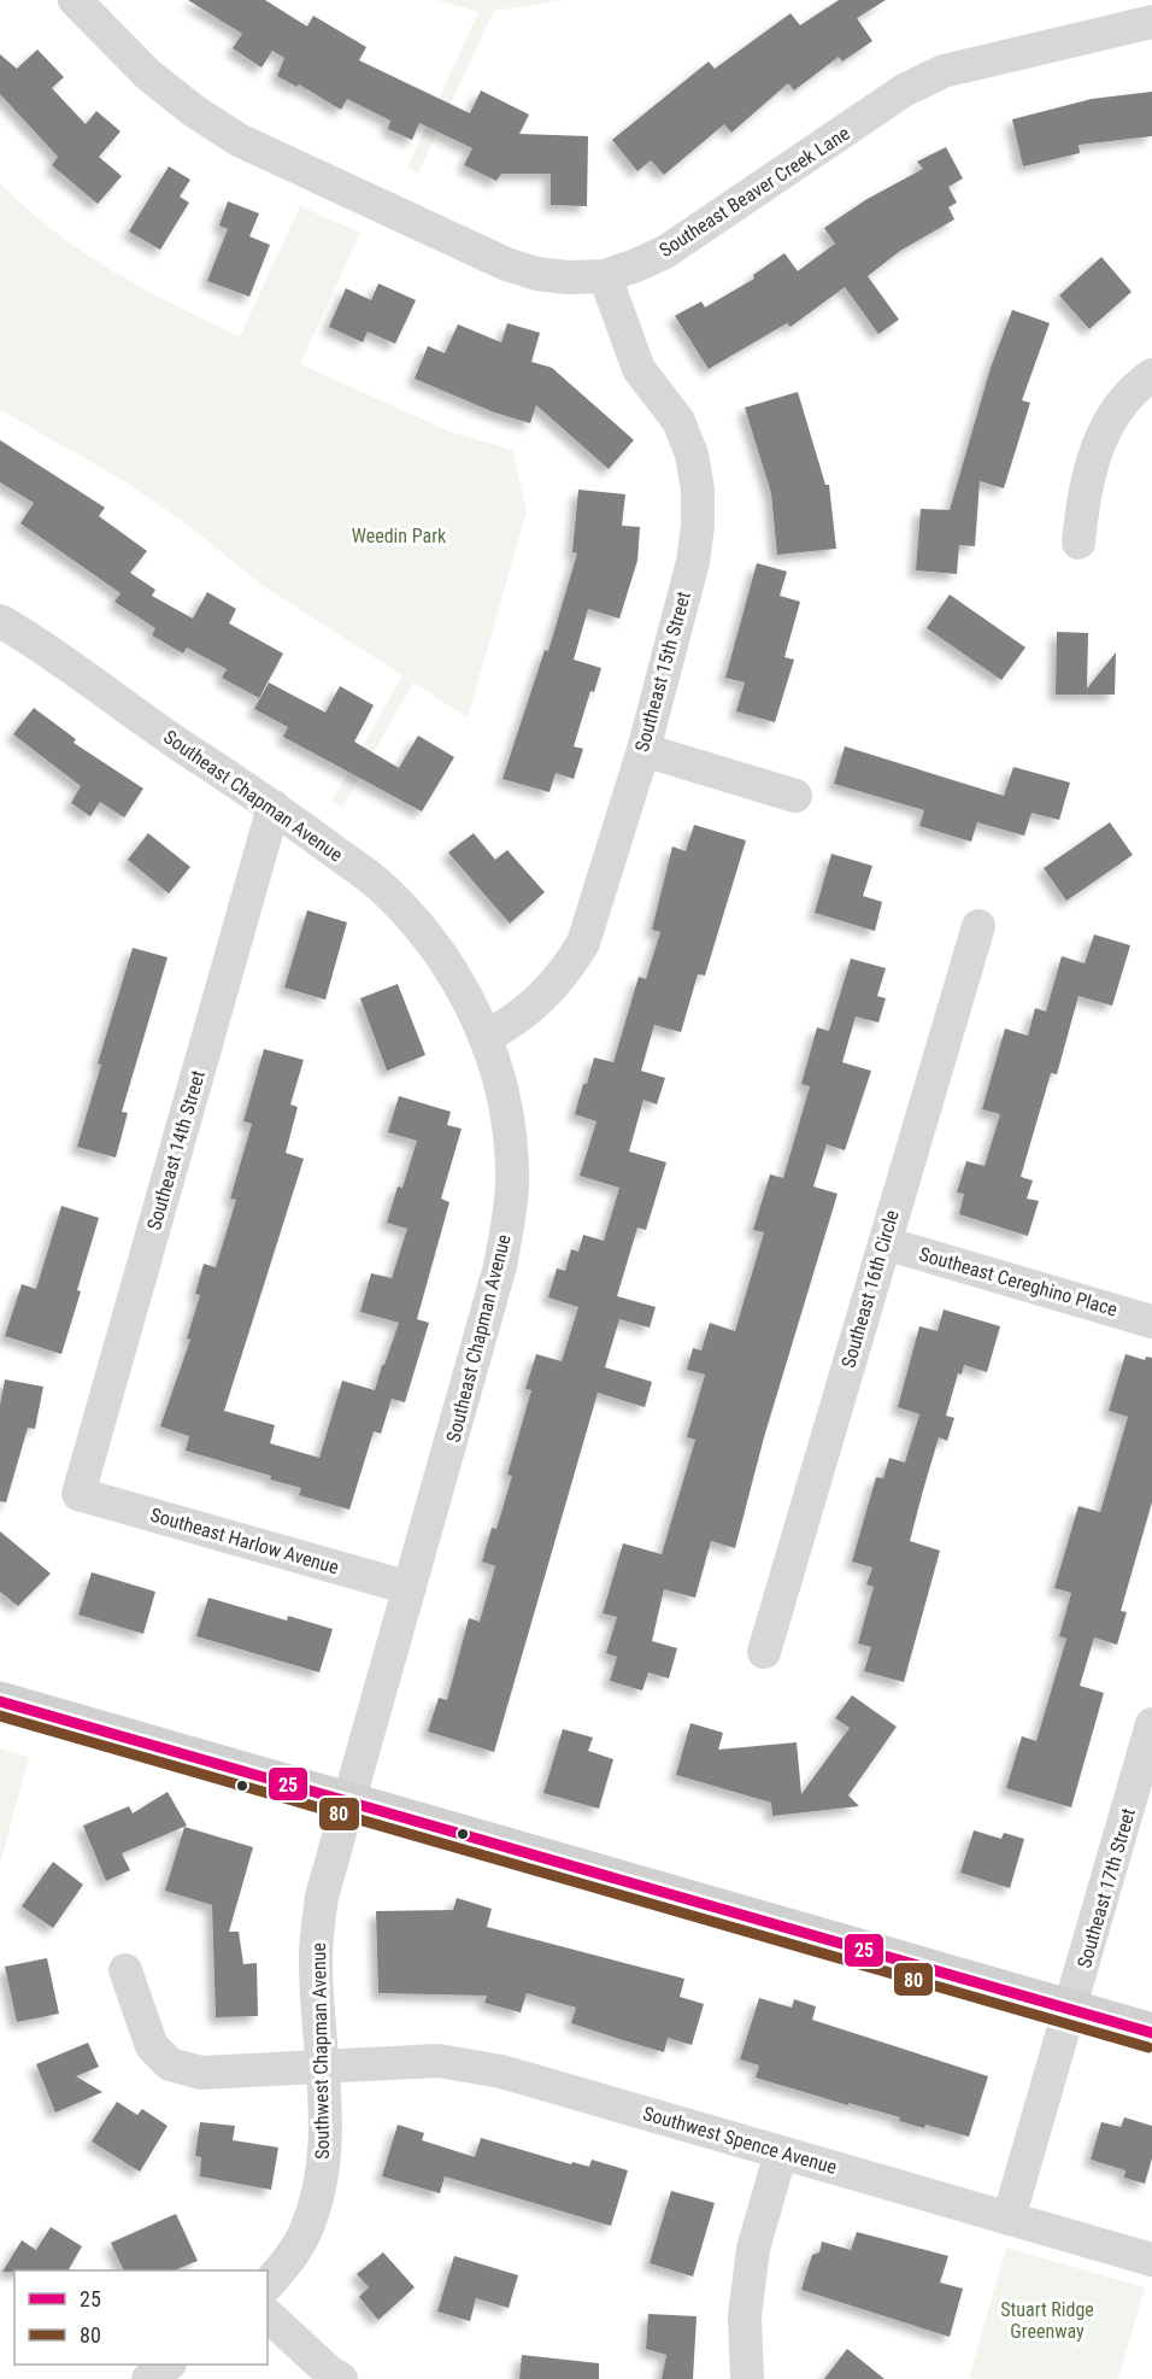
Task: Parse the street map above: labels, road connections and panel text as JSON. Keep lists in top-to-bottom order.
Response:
{
  "streets": {
    "street": [
      "Southeast Beaver Creek Lane",
      "Southeast 15th Street",
      "Southeast Chapman Avenue",
      "Southeast 14th Street",
      "Southeast Cereghino Place",
      "Southeast 16th Circle",
      "Southeast Harlow Avenue",
      "Southeast 17th Street",
      "Southwest Chapman Avenue",
      "Southwest Spence Avenue"
    ]
  },
  "crossings": [
    ["Southeast Beaver Creek Lane", "Southeast 15th Street"],
    ["Southeast 15th Street", "Southeast Chapman Avenue"],
    ["Southeast Chapman Avenue", "Southeast 14th Street"],
    ["Southeast Chapman Avenue", "Southeast Harlow Avenue"],
    ["Southeast Chapman Avenue", "Southwest Chapman Avenue"],
    ["Southeast 14th Street", "Southeast Harlow Avenue"],
    ["Southeast Cereghino Place", "Southeast 16th Circle"],
    ["Southeast 17th Street", "Southwest Spence Avenue"],
    ["Southwest Chapman Avenue", "Southwest Spence Avenue"]
  ],
  "parks": ["Weedin Park", "Stuart Ridge Greenway"],
  "lines": ["transit line 25", "transit line 80"],
  "legend": ["25", "80"]
}
